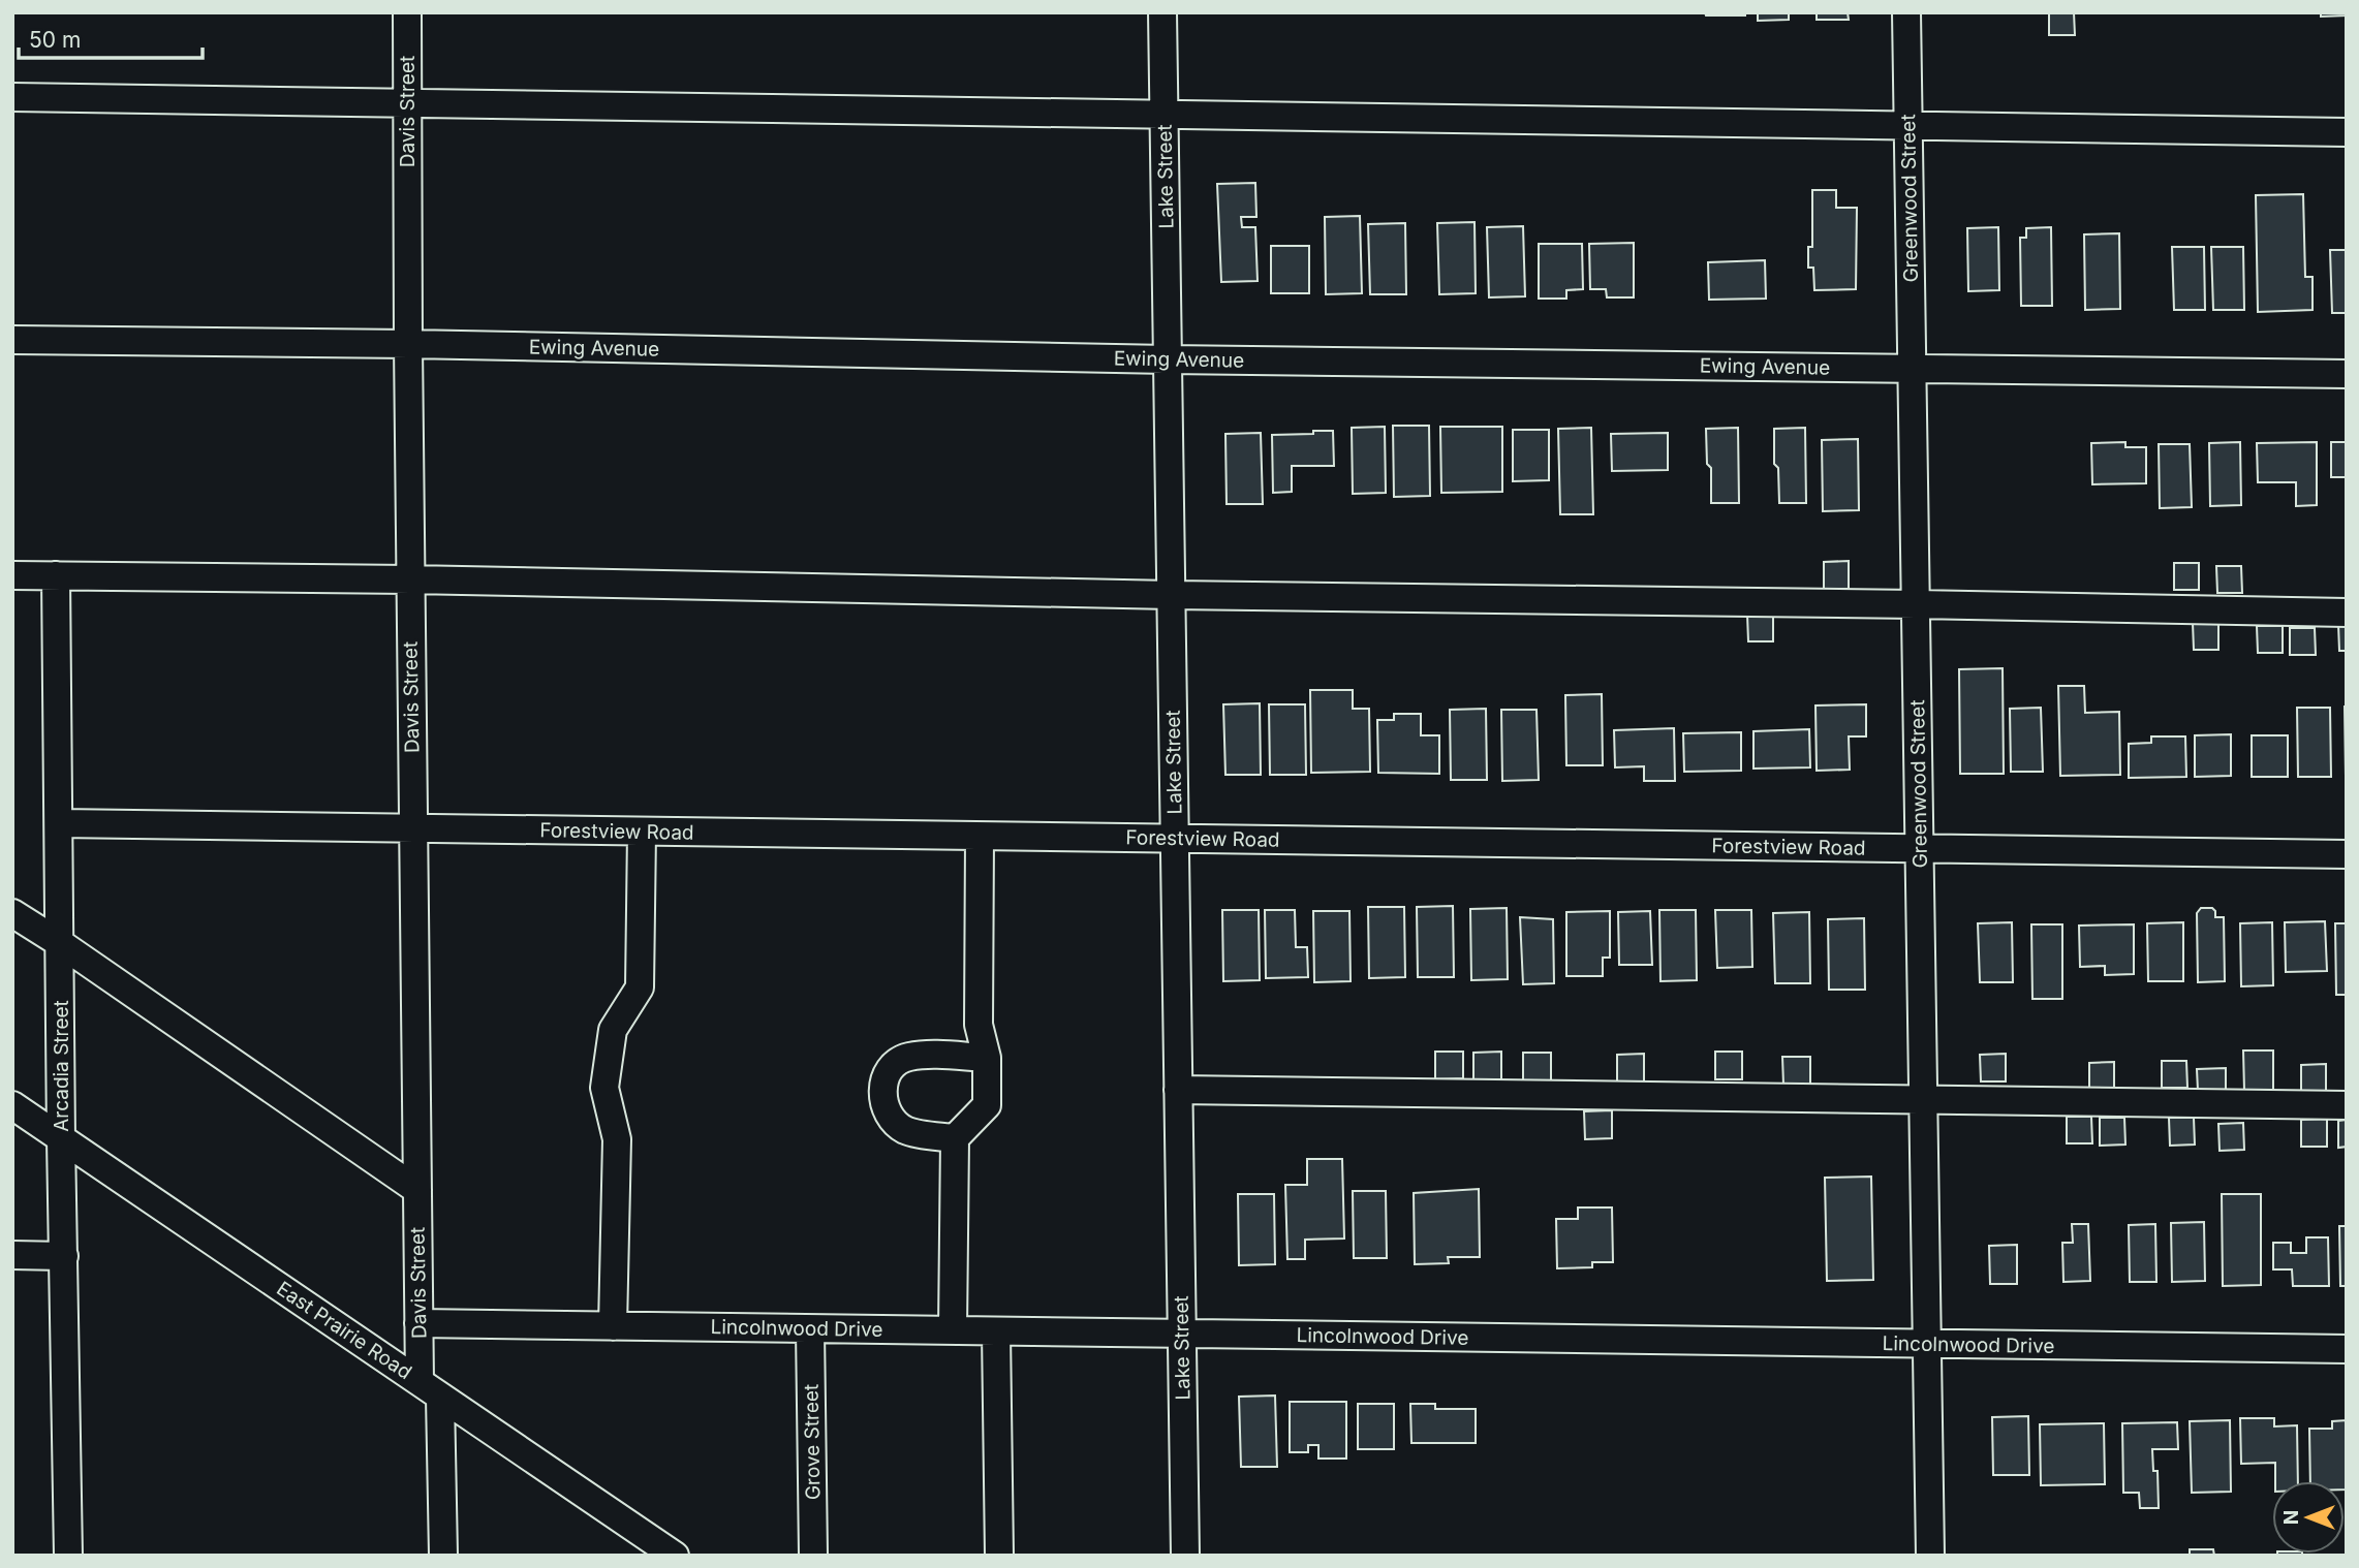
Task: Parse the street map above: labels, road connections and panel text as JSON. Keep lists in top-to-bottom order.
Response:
{
  "streets": {
    "street": [
      "Davis Street",
      "Lake Street",
      "Greenwood Street",
      "Ewing Avenue",
      "Forestview Road",
      "Arcadia Street",
      "Lincolnwood Drive",
      "East Prairie Road",
      "Grove Street"
    ]
  },
  "crossings": [
    ["Davis Street", "Ewing Avenue"],
    ["Davis Street", "Forestview Road"],
    ["Davis Street", "Lincolnwood Drive"],
    ["Davis Street", "East Prairie Road"],
    ["Lake Street", "Ewing Avenue"],
    ["Lake Street", "Forestview Road"],
    ["Lake Street", "Lincolnwood Drive"],
    ["Greenwood Street", "Ewing Avenue"],
    ["Greenwood Street", "Forestview Road"],
    ["Greenwood Street", "Lincolnwood Drive"],
    ["Forestview Road", "Arcadia Street"],
    ["Arcadia Street", "East Prairie Road"],
    ["Lincolnwood Drive", "Grove Street"]
  ],
  "scale_bar": "50 m",
  "north": "left"
}
